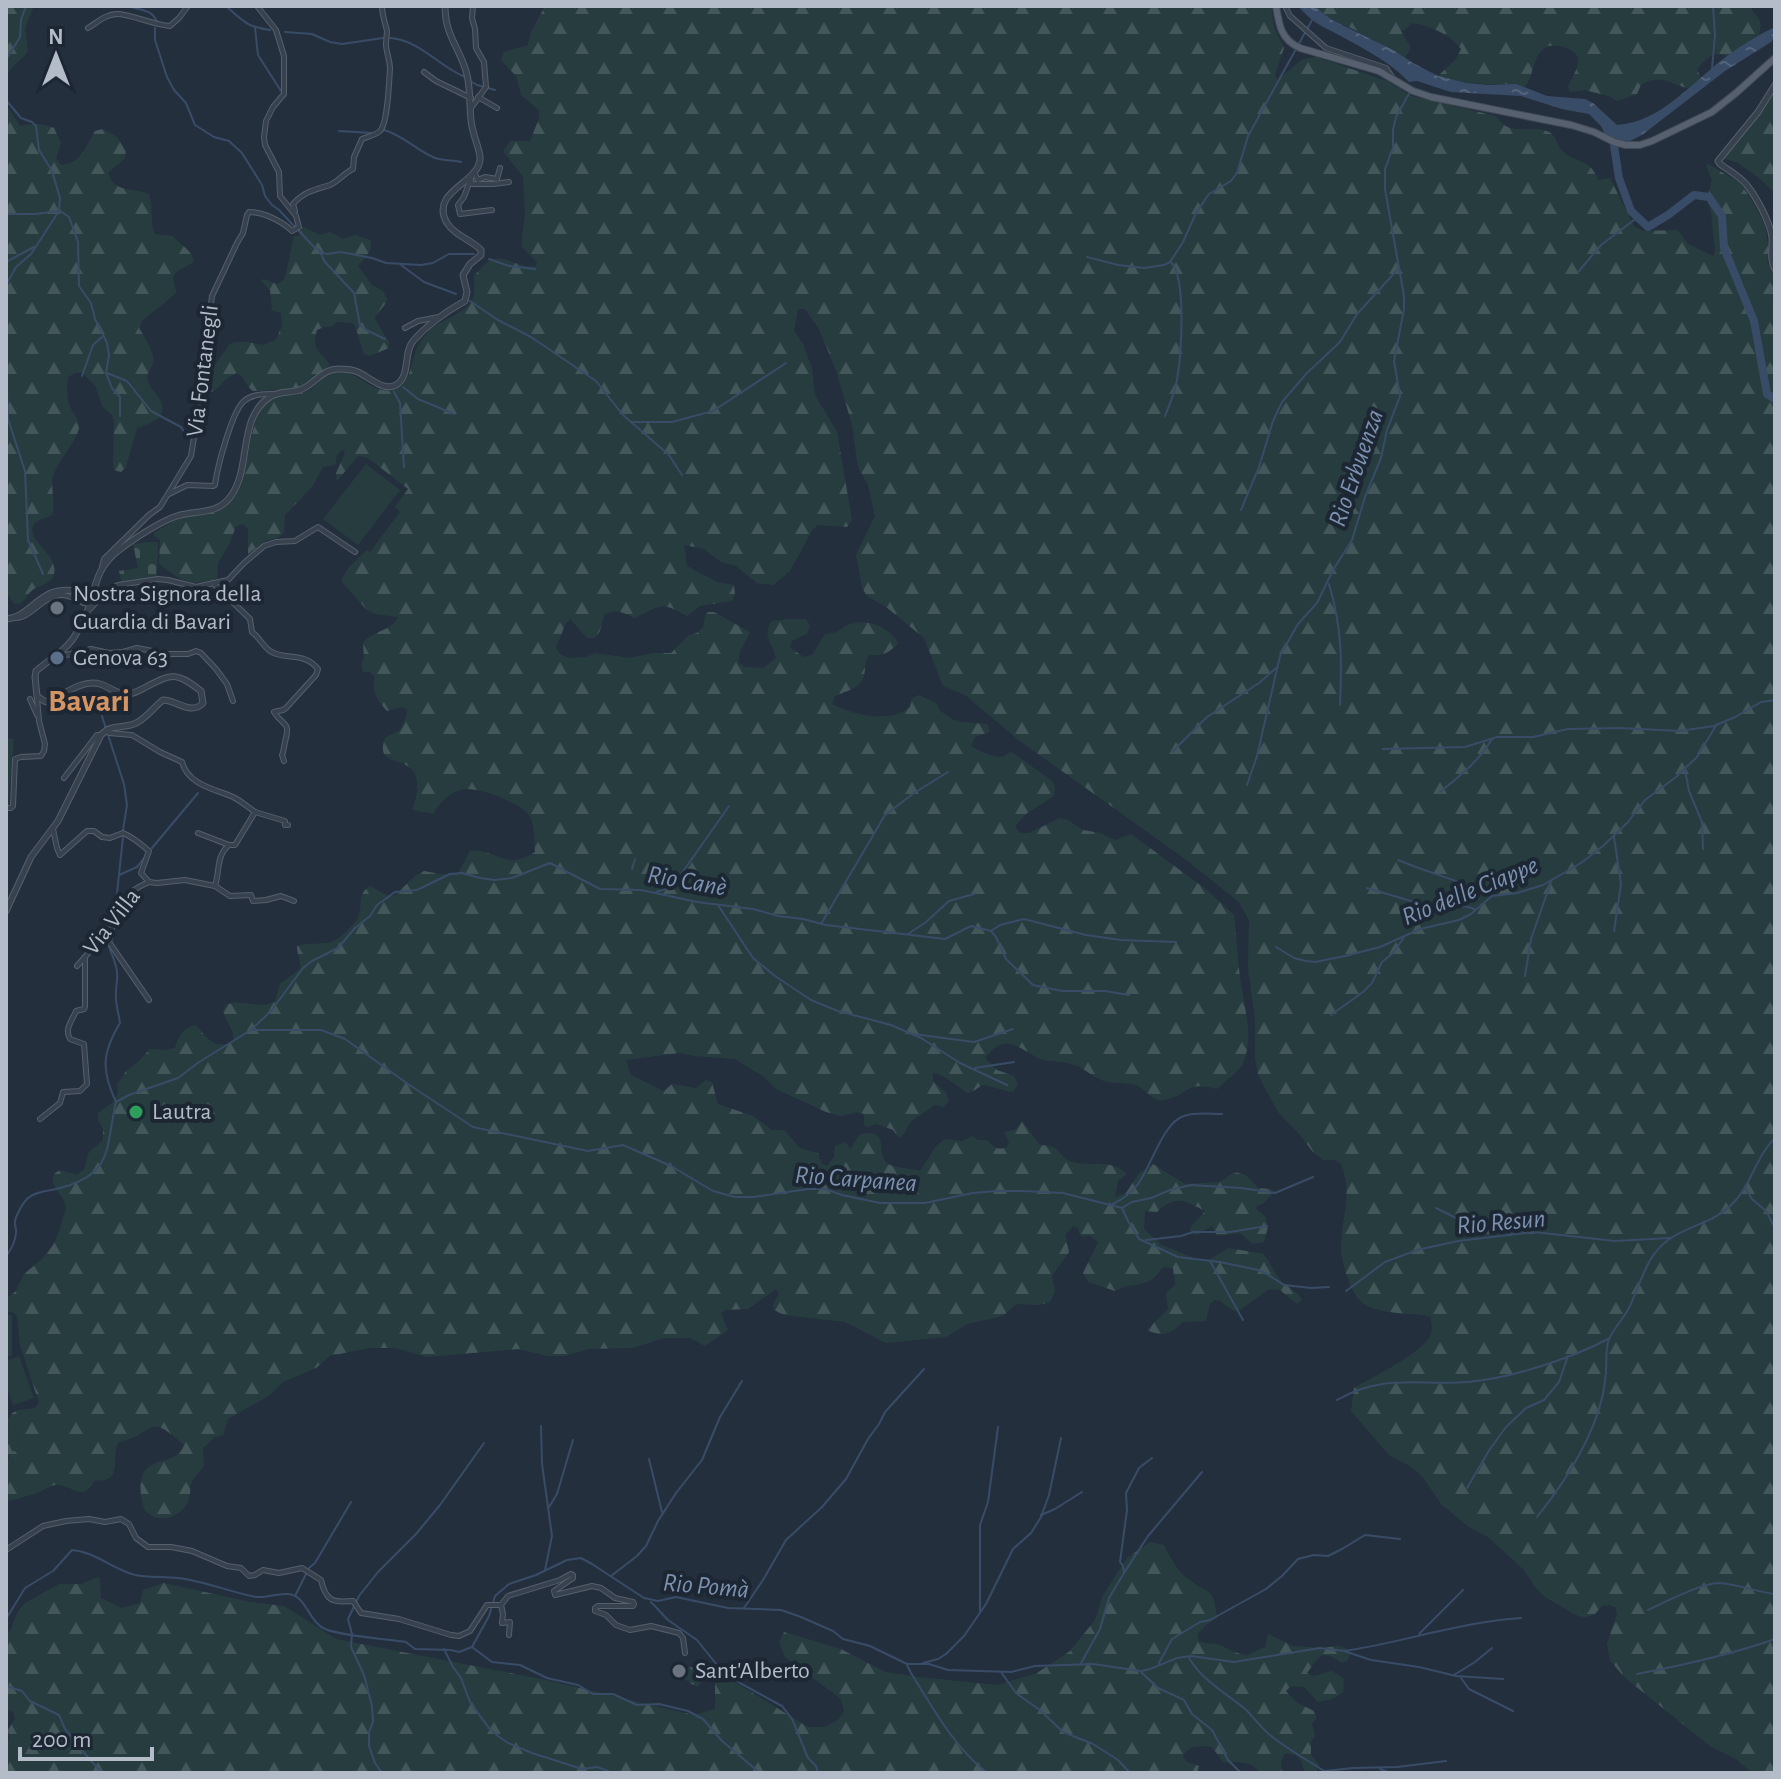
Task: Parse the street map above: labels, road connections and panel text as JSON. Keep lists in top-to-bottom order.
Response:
{
  "streets": {
    "street": ["Via Fontanegli", "Via Villa"]
  },
  "districts": ["Bavari"],
  "water": [
    "Rio Erbuenza",
    "Rio Canè",
    "Rio delle Ciappe",
    "Rio Carpanea",
    "Rio Resun",
    "Rio Pomà"
  ],
  "places": [
    "Nostra Signora della Guardia di Bavari",
    "Genova 63",
    "Lautra",
    "Sant'Alberto"
  ],
  "scale_bar": "200 m",
  "north": "top"
}
